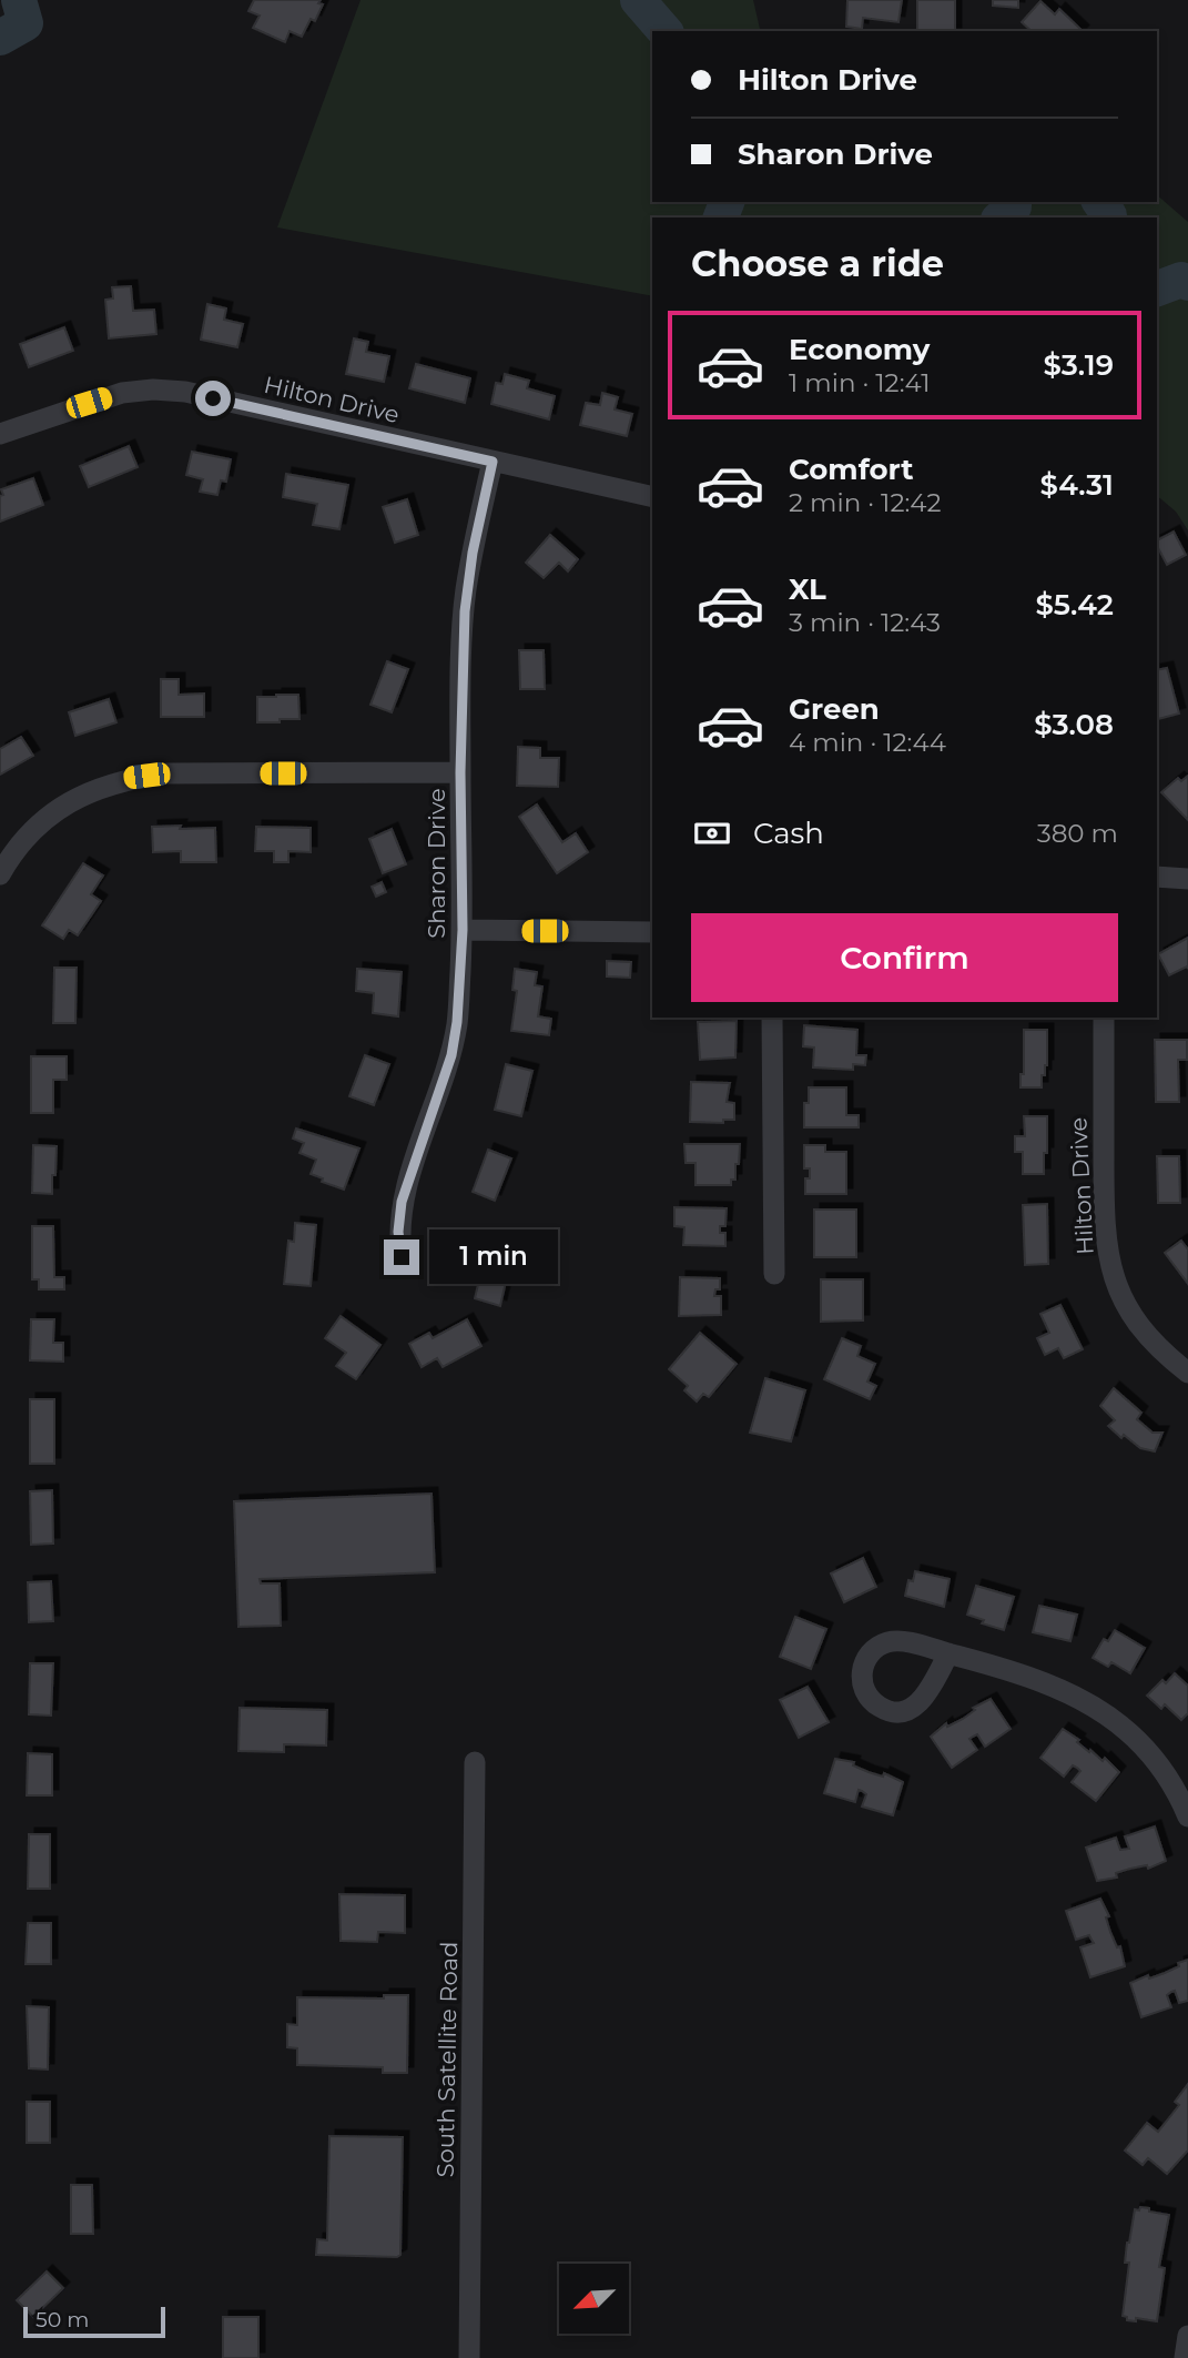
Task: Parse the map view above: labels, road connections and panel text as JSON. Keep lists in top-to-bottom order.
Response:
{
  "streets": {
    "street": ["Hilton Drive", "Sharon Drive", "South Satellite Road"]
  },
  "crossings": [
    ["Hilton Drive", "Sharon Drive"]
  ],
  "scale_bar": "50 m",
  "north": "bottom left",
  "page": {
    "banner": ["Hilton Drive", "Sharon Drive"],
    "heading": "Choose a ride",
    "list": [
      {
        "name": "Economy",
        "note": "1 min · 12:41",
        "value": "$3.19"
      },
      {
        "name": "Comfort",
        "note": "2 min · 12:42",
        "value": "$4.31"
      },
      {
        "name": "XL",
        "note": "3 min · 12:43",
        "value": "$5.42"
      },
      {
        "name": "Green",
        "note": "4 min · 12:44",
        "value": "$3.08"
      }
    ],
    "pay": ["Cash", "380 m"],
    "buttons": "Confirm",
    "bubble": "1 min",
    "scale": "50 m"
  }
}
